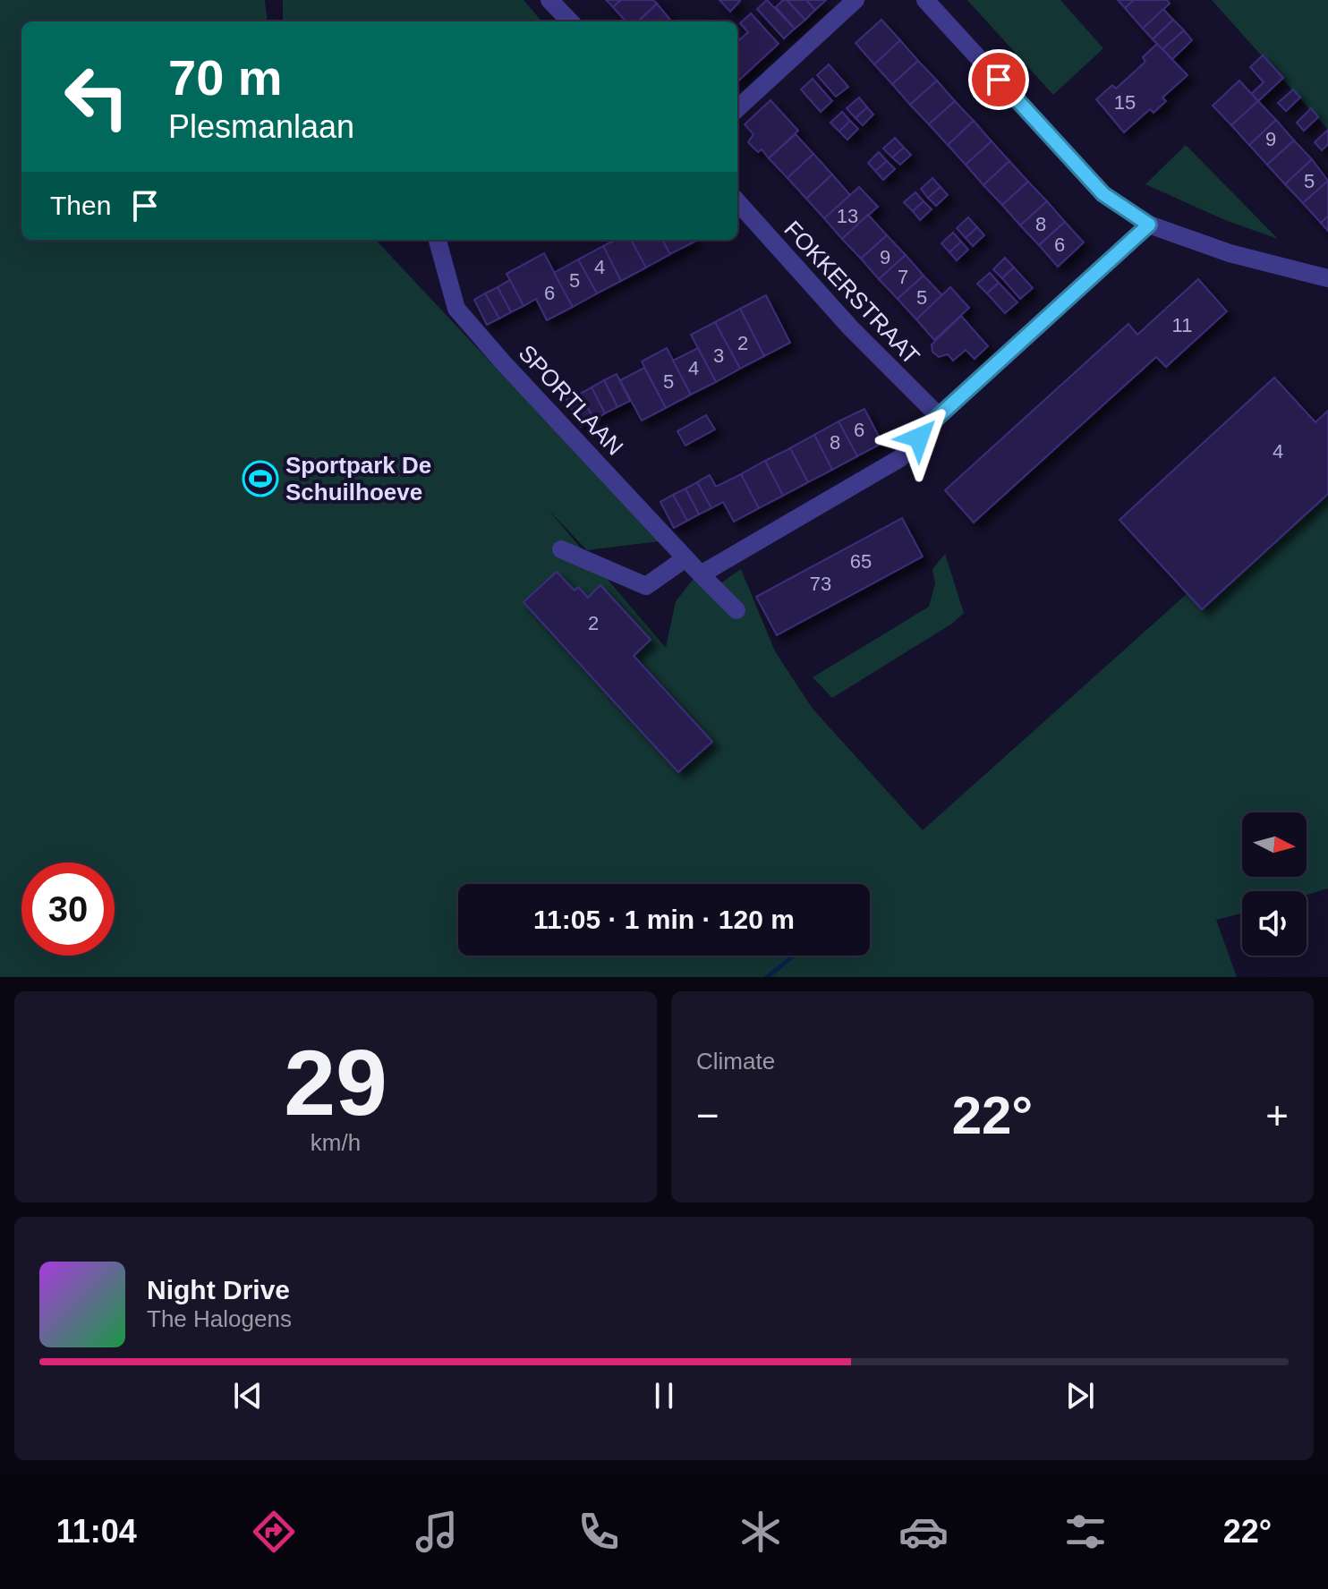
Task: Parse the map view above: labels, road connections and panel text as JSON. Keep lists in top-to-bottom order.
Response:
{
  "streets": {
    "street": ["FOKKERSTRAAT", "SPORTLAAN"]
  },
  "places": {
    "sports": ["Sportpark De Schuilhoeve"]
  },
  "house_numbers": [
    "15",
    "9",
    "5",
    "13",
    "8",
    "6",
    "9",
    "4",
    "7",
    "5",
    "6",
    "5",
    "11",
    "2",
    "3",
    "4",
    "5",
    "6",
    "8",
    "4",
    "65",
    "73",
    "2"
  ],
  "north": "right",
  "page": {
    "turn": ["70 m", "Plesmanlaan"],
    "then": "Then",
    "limit": "30",
    "trip": "11:05 · 1 min · 120 m",
    "tile": [
      ["29", "km/h"],
      "Climate"
    ],
    "heat": ["−", "22°", "+"],
    "song": ["Night Drive", "The Halogens"],
    "tabs": ["11:04", "22°"]
  }
}
